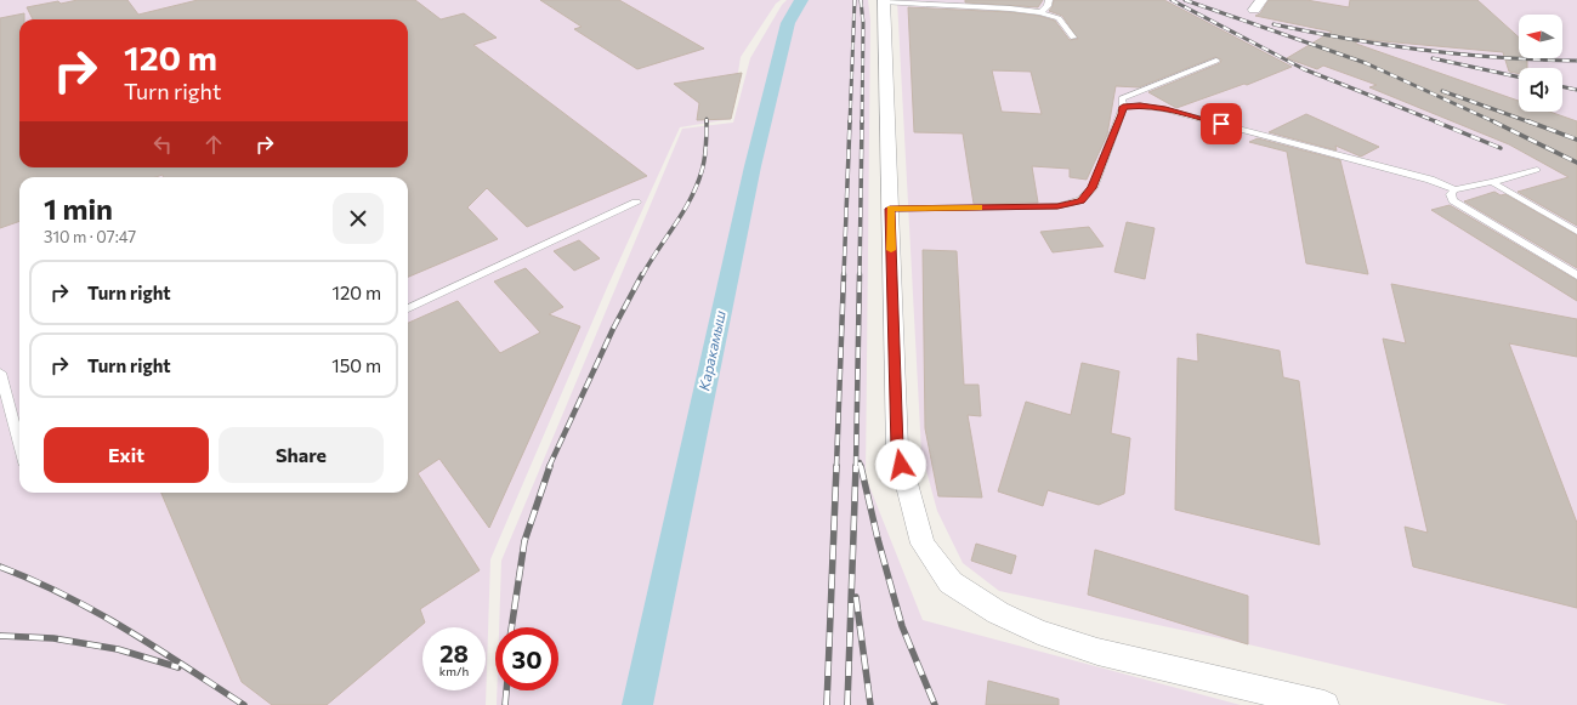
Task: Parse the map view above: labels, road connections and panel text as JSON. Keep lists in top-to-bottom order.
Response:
{
  "water": ["Каракамыш"],
  "north": "left",
  "page": {
    "turn": ["120 m", "Turn right"],
    "heading": ["1 min", "310 m · 07:47"],
    "list": [
      {
        "name": "Turn right",
        "value": "120 m"
      },
      {
        "name": "Turn right",
        "value": "150 m"
      }
    ],
    "buttons": ["Exit", "Share"],
    "speed": "28 km/h",
    "limit": "30"
  }
}
